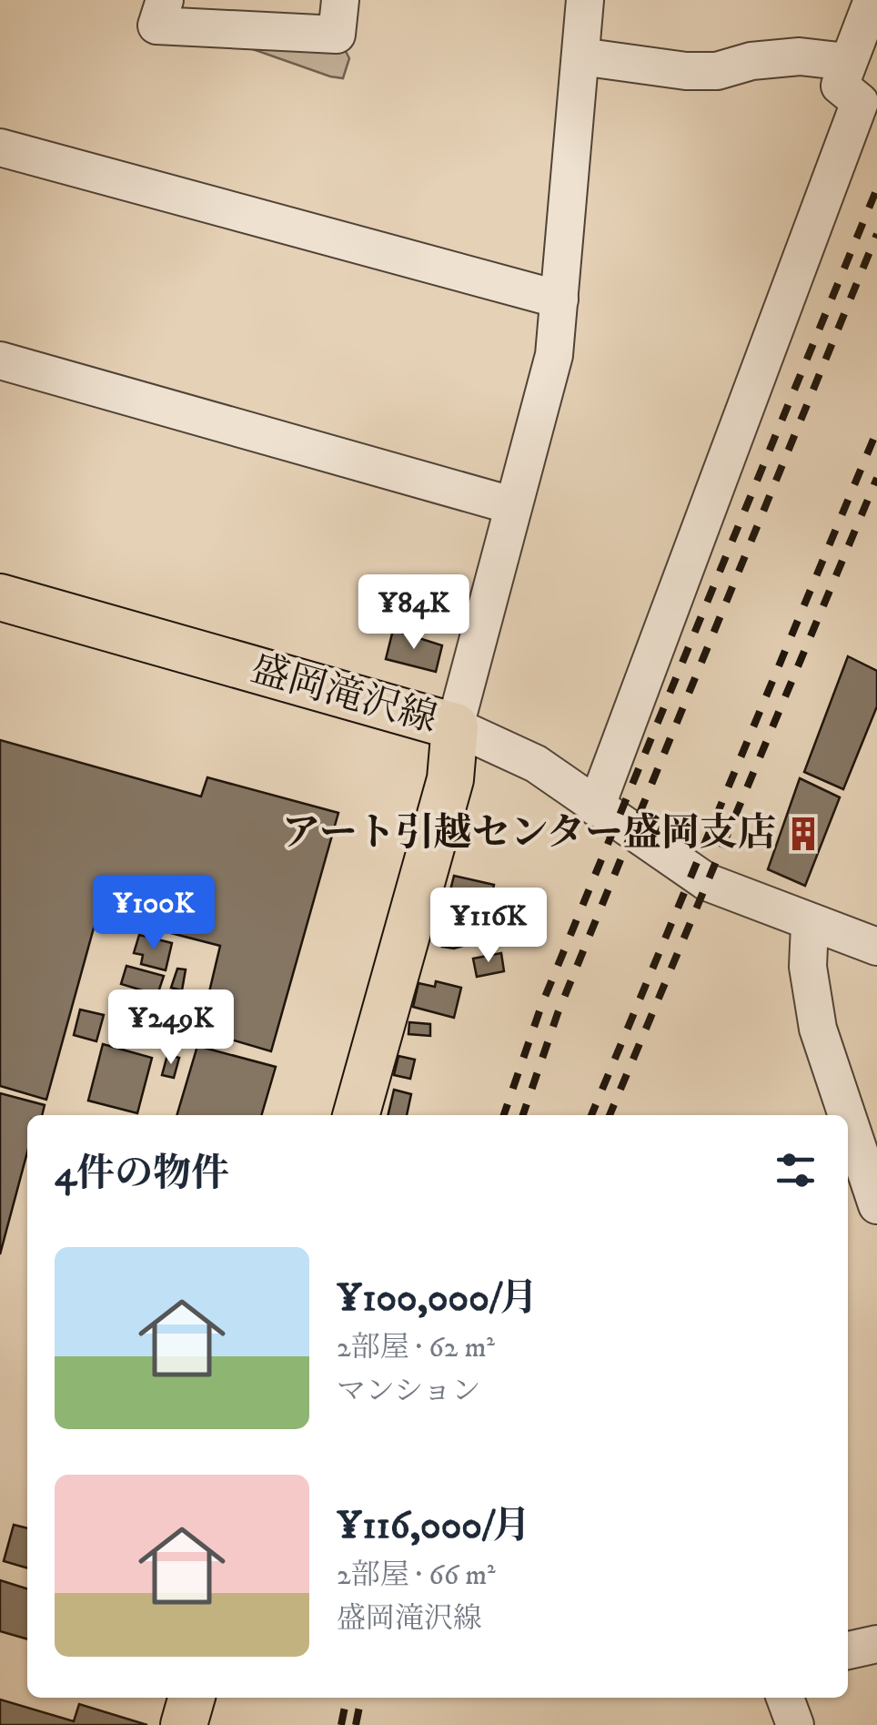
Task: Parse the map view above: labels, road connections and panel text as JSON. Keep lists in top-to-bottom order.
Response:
{
  "streets": {
    "main road": ["盛岡滝沢線"]
  },
  "places": {
    "building": ["アート引越センター盛岡支店"]
  },
  "page": {
    "price": [
      "¥84K",
      "¥100K",
      "¥116K",
      "¥249K"
    ],
    "heading": "4件の物件",
    "list": [
      {
        "name": "¥100,000/月",
        "note": "2部屋 · 62 m² · マンション"
      },
      {
        "name": "¥116,000/月",
        "note": "2部屋 · 66 m² · 盛岡滝沢線"
      }
    ]
  }
}
